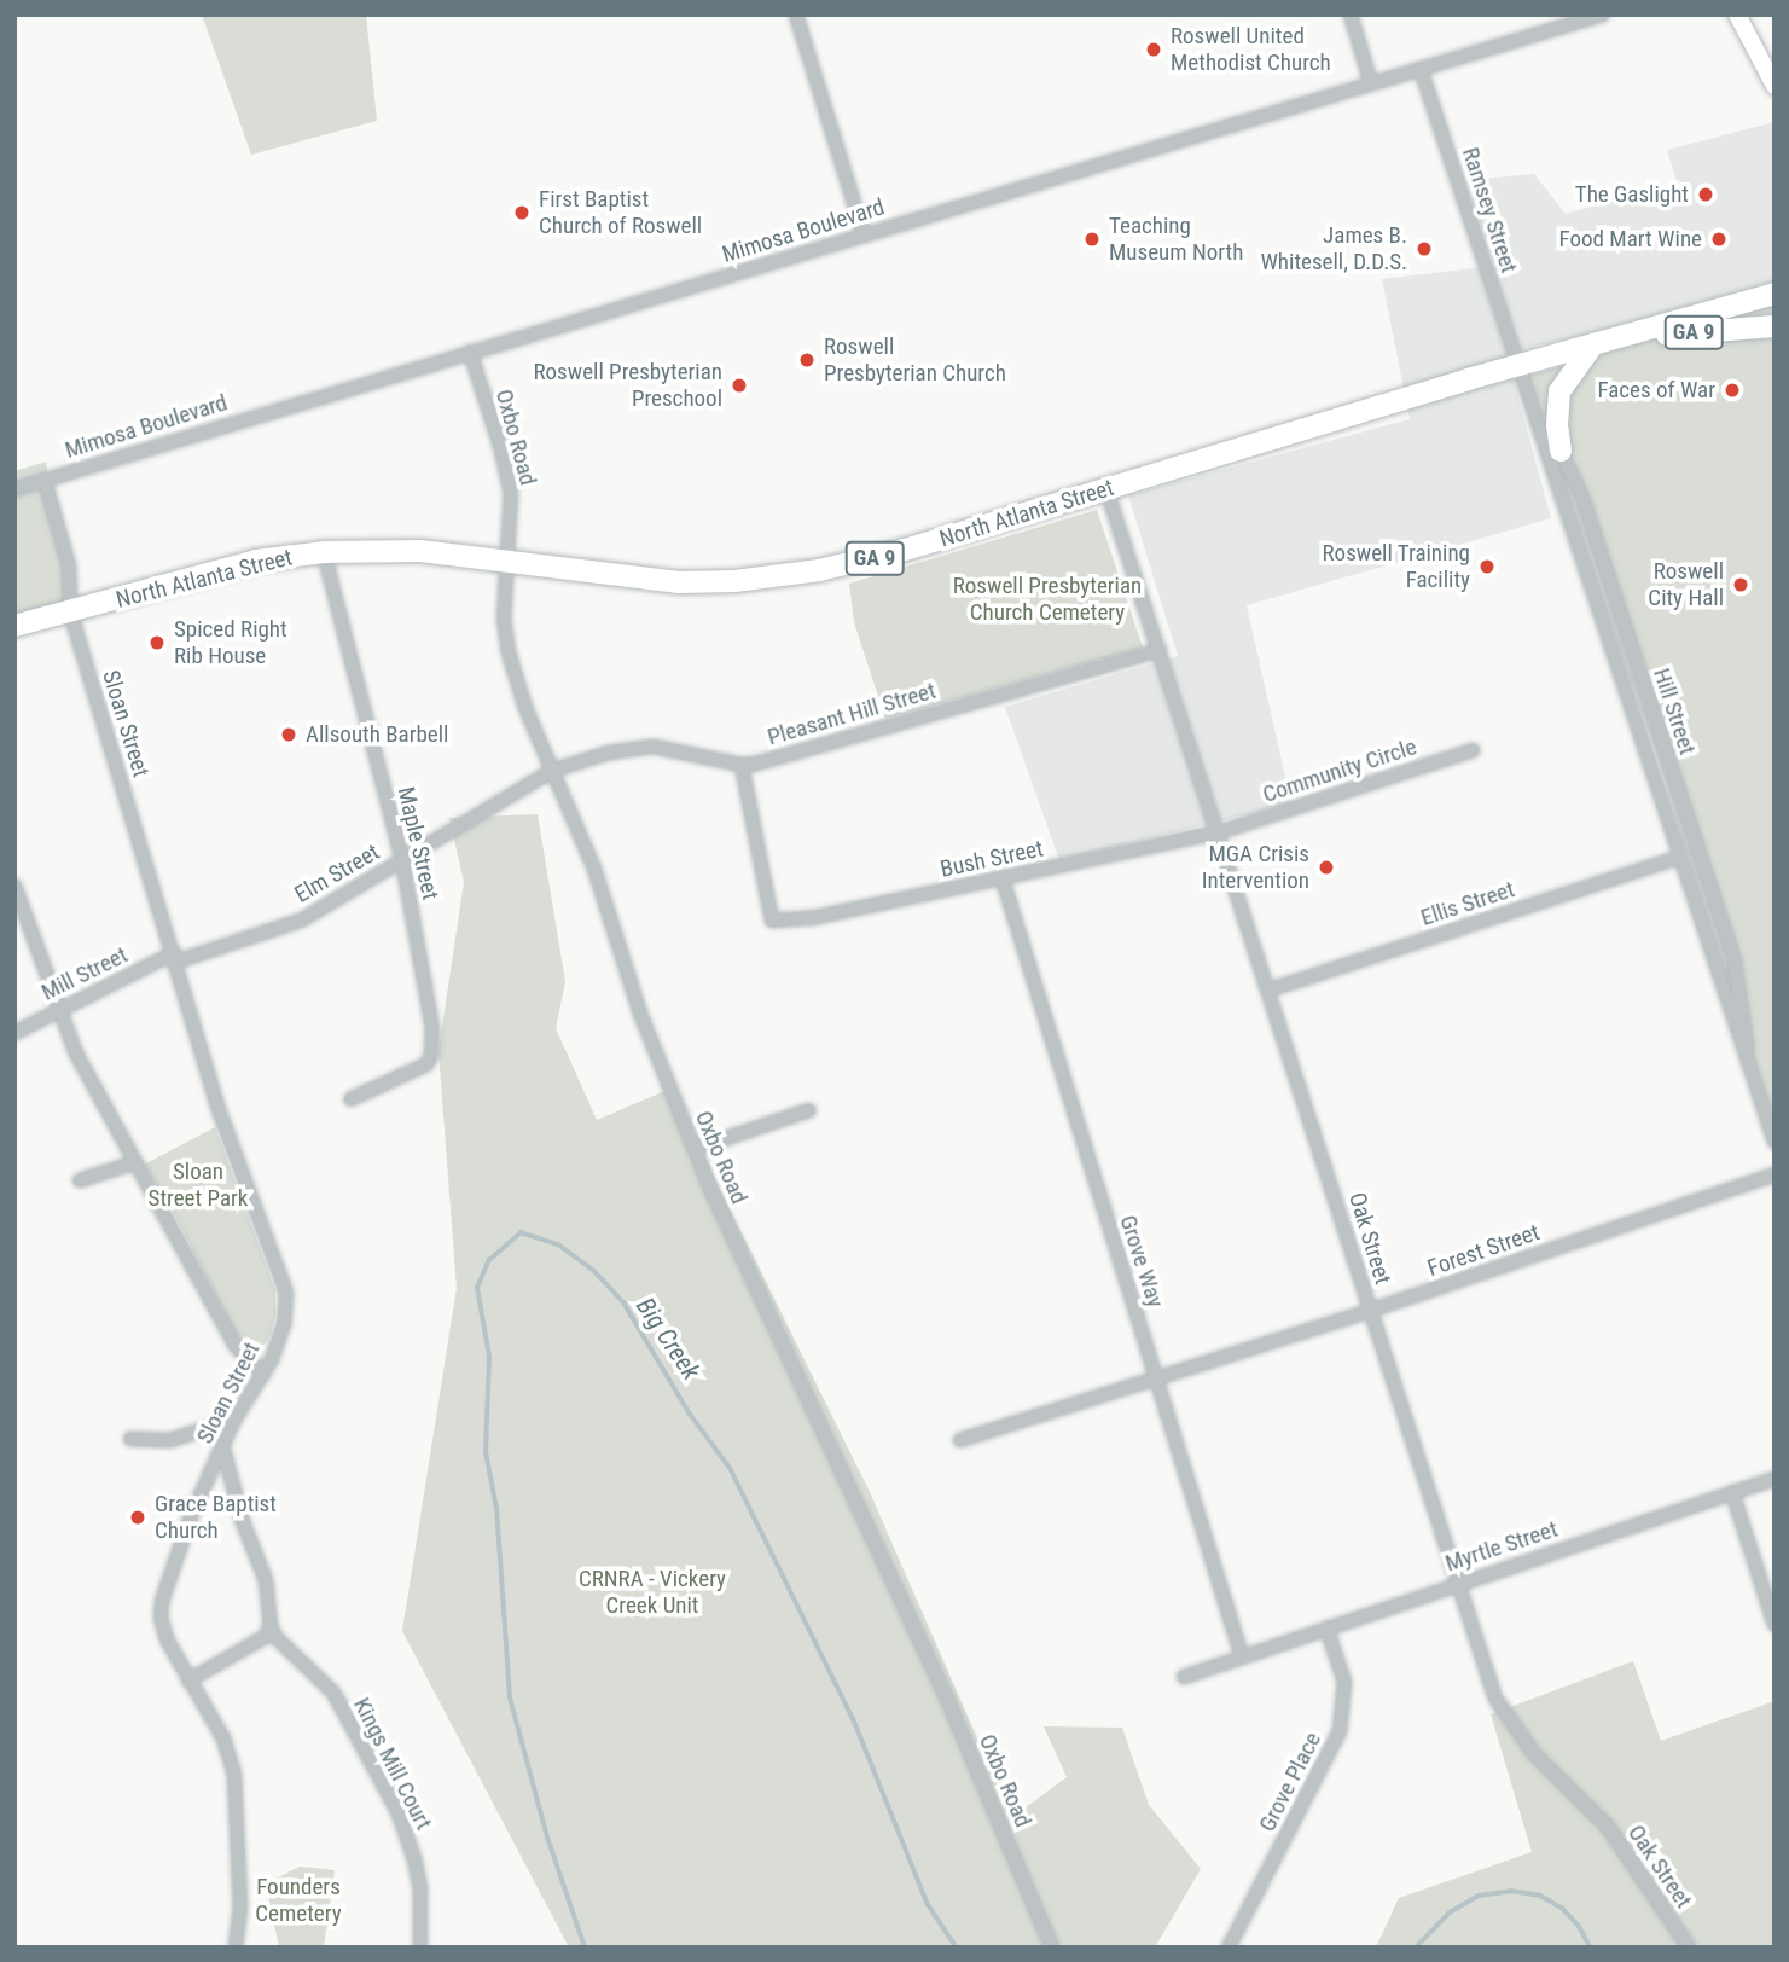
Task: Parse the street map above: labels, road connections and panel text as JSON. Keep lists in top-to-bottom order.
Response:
{
  "streets": {
    "highway": ["GA 9", "North Atlanta Street"],
    "street": [
      "Ramsey Street",
      "Mimosa Boulevard",
      "Oxbo Road",
      "Hill Street",
      "Pleasant Hill Street",
      "Sloan Street",
      "Community Circle",
      "Maple Street",
      "Bush Street",
      "Elm Street",
      "Ellis Street",
      "Mill Street",
      "Oak Street",
      "Forest Street",
      "Grove Way",
      "Myrtle Street",
      "Kings Mill Court",
      "Grove Place"
    ]
  },
  "crossings": [
    ["Ramsey Street", "Mimosa Boulevard"],
    ["Ramsey Street", "North Atlanta Street"],
    ["Ramsey Street", "Hill Street"],
    ["Mimosa Boulevard", "Oxbo Road"],
    ["Mimosa Boulevard", "Sloan Street"],
    ["GA 9", "North Atlanta Street"],
    ["Oxbo Road", "North Atlanta Street"],
    ["Oxbo Road", "Pleasant Hill Street"],
    ["Oxbo Road", "Elm Street"],
    ["North Atlanta Street", "Hill Street"],
    ["North Atlanta Street", "Sloan Street"],
    ["North Atlanta Street", "Maple Street"],
    ["North Atlanta Street", "Oak Street"],
    ["Hill Street", "Ellis Street"],
    ["Pleasant Hill Street", "Bush Street"],
    ["Pleasant Hill Street", "Elm Street"],
    ["Pleasant Hill Street", "Oak Street"],
    ["Sloan Street", "Elm Street"],
    ["Sloan Street", "Mill Street"],
    ["Community Circle", "Bush Street"],
    ["Community Circle", "Oak Street"],
    ["Maple Street", "Elm Street"],
    ["Bush Street", "Oak Street"],
    ["Bush Street", "Grove Way"],
    ["Elm Street", "Mill Street"],
    ["Ellis Street", "Oak Street"],
    ["Oak Street", "Forest Street"],
    ["Oak Street", "Myrtle Street"],
    ["Forest Street", "Grove Way"],
    ["Grove Way", "Myrtle Street"],
    ["Myrtle Street", "Grove Place"]
  ],
  "water": ["Big Creek"],
  "parks": [
    "Roswell Presbyterian Church Cemetery",
    "Sloan Street Park",
    "CRNRA - Vickery Creek Unit",
    "Founders Cemetery"
  ],
  "places": [
    "Roswell United Methodist Church",
    "The Gaslight",
    "First Baptist Church of Roswell",
    "Teaching Museum North",
    "Food Mart Wine",
    "James B. Whitesell, D.D.S.",
    "Roswell Presbyterian Church",
    "Roswell Presbyterian Preschool",
    "Faces of War",
    "Roswell Training Facility",
    "Roswell City Hall",
    "Spiced Right Rib House",
    "Allsouth Barbell",
    "MGA Crisis Intervention",
    "Grace Baptist Church"
  ]
}
